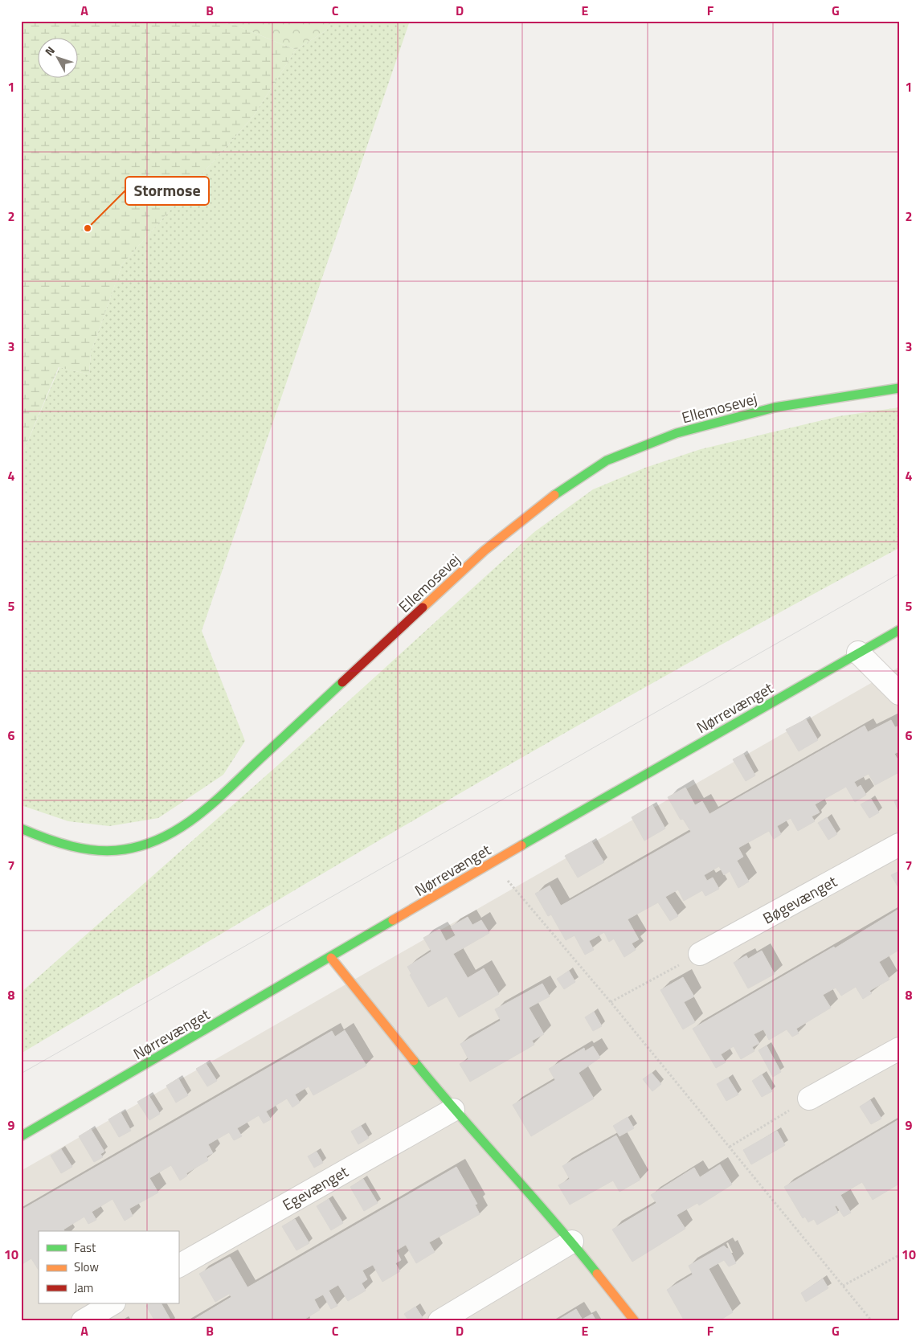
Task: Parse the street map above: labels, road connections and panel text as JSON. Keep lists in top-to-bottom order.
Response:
{
  "streets": {
    "street": [
      "Ellemosevej",
      "Nørrevænget",
      "Bøgevænget",
      "Egevænget"
    ]
  },
  "places": ["Stormose"],
  "legend": ["Fast", "Slow", "Jam"],
  "north": "top left",
  "grid": {
    "columns": [
      "A",
      "B",
      "C",
      "D",
      "E",
      "F",
      "G"
    ],
    "rows": [
      "1",
      "2",
      "3",
      "4",
      "5",
      "6",
      "7",
      "8",
      "9",
      "10"
    ]
  }
}
